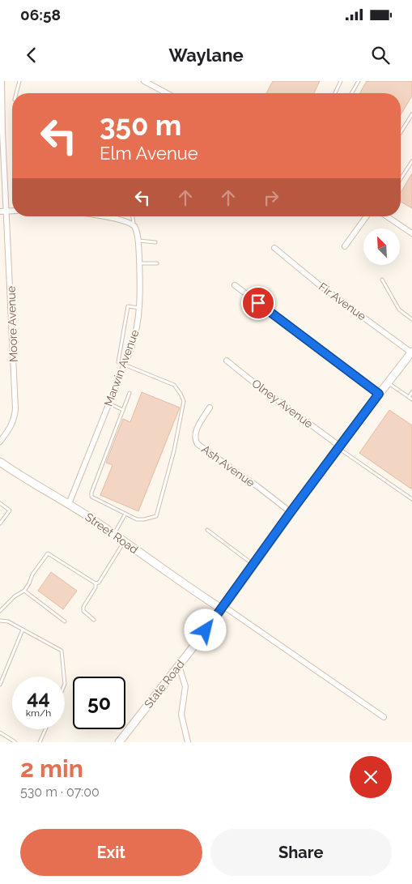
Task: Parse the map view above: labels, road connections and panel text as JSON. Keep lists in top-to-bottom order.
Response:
{
  "streets": {
    "main road": ["Street Road", "State Road"],
    "street": [
      "Fir Avenue",
      "Moore Avenue",
      "Marwin Avenue",
      "Olney Avenue",
      "Ash Avenue"
    ]
  },
  "crossings": [
    ["Fir Avenue", "State Road"],
    ["Marwin Avenue", "Street Road"],
    ["Olney Avenue", "State Road"],
    ["Ash Avenue", "State Road"],
    ["Street Road", "State Road"]
  ],
  "north": "top left",
  "page": {
    "status": "06:58",
    "header": "Waylane",
    "turn": ["350 m", "Elm Avenue"],
    "speed": "44 km/h",
    "limit": "50",
    "heading": ["2 min", "530 m · 07:00"],
    "buttons": ["Exit", "Share"]
  }
}
